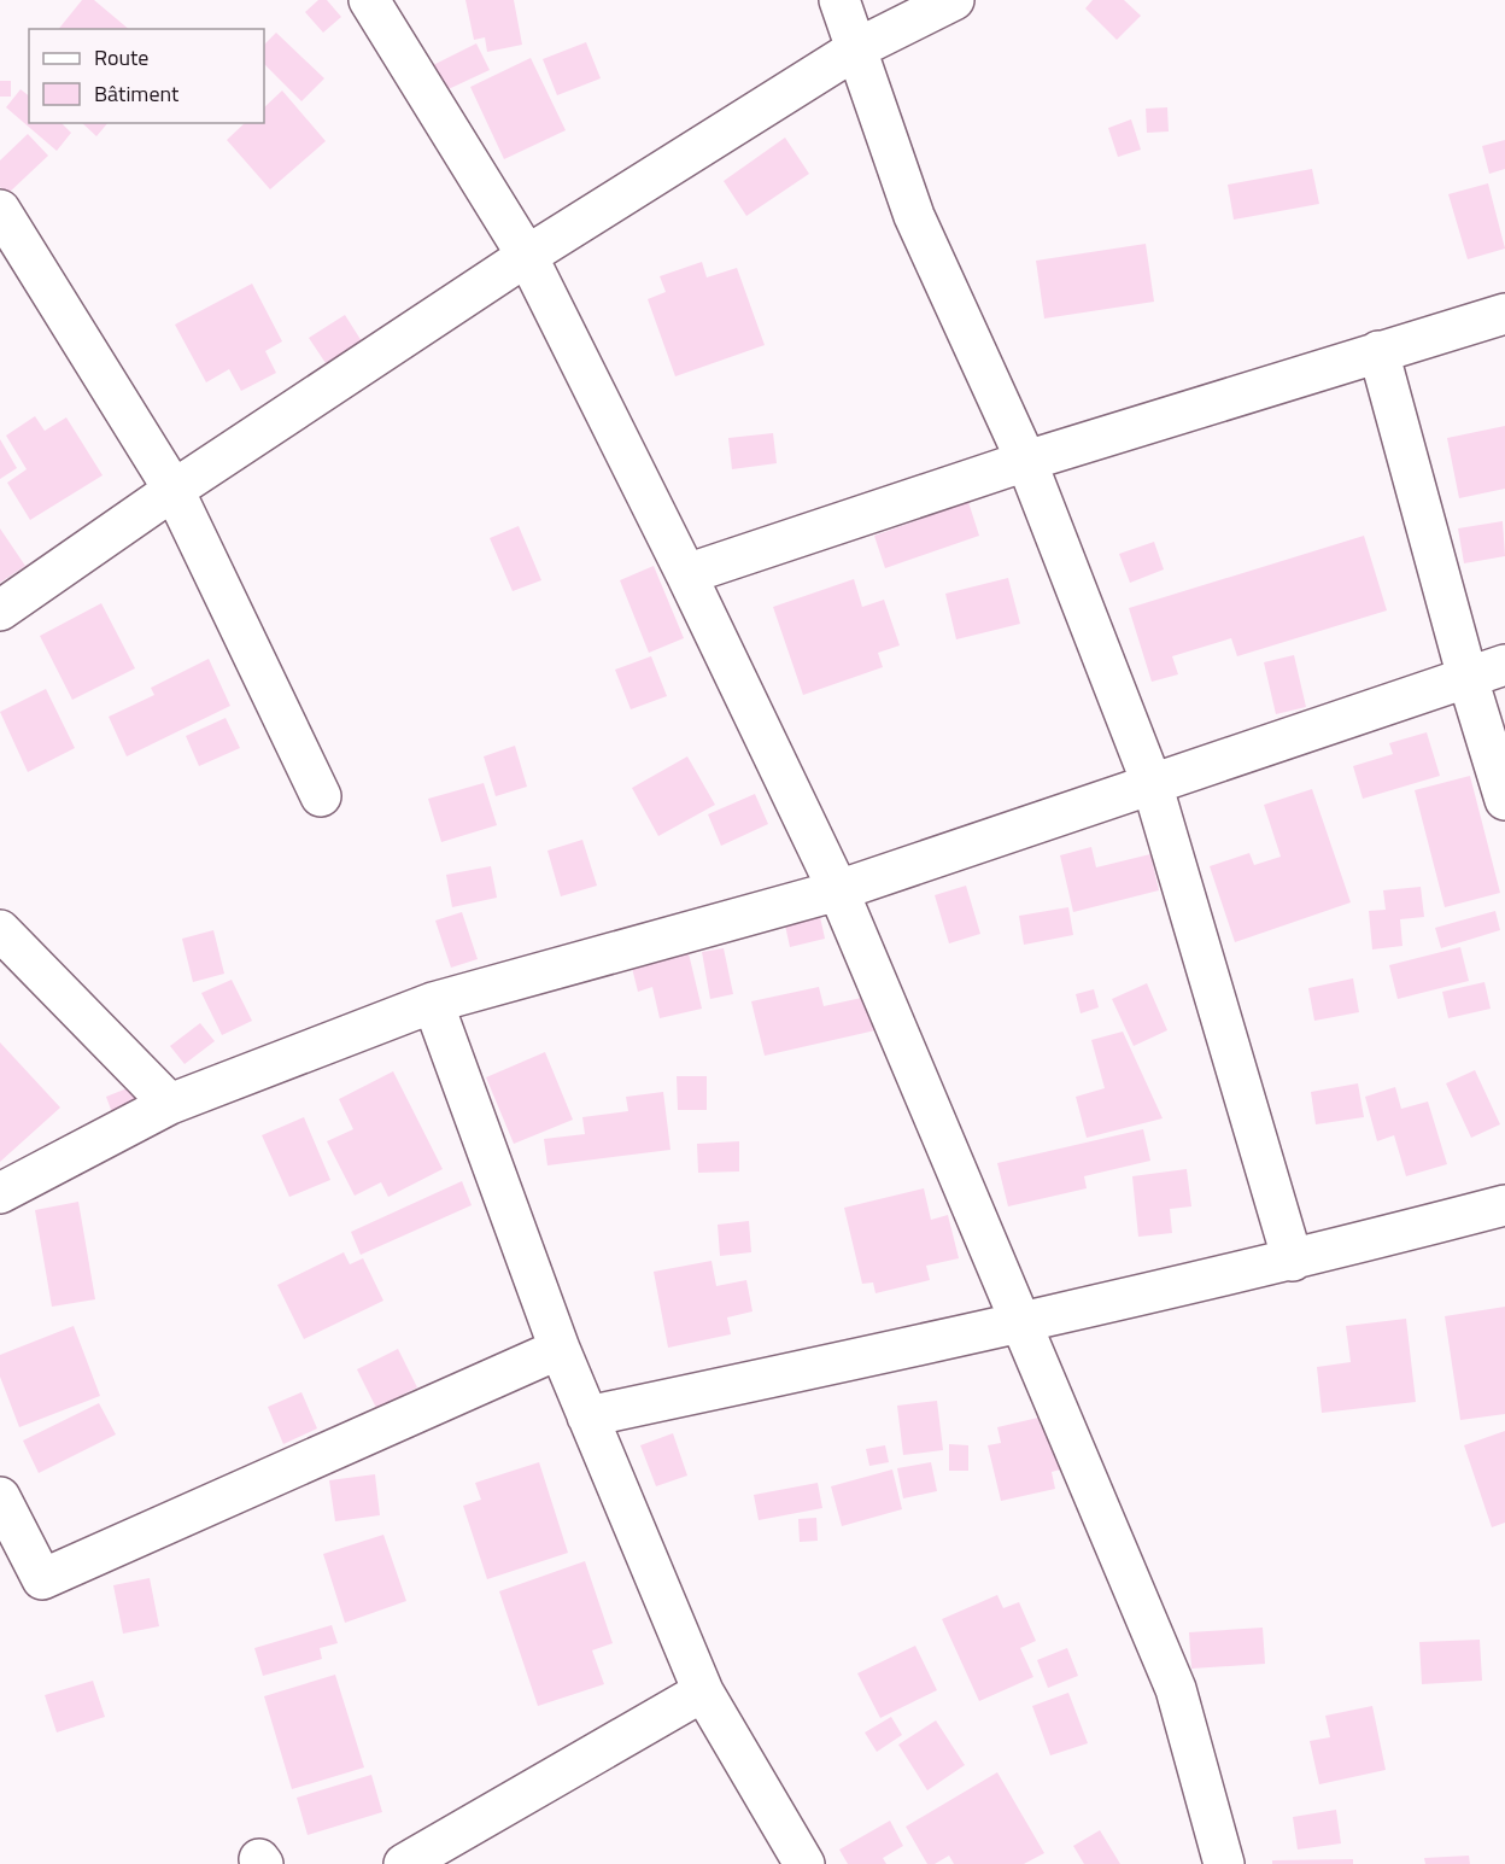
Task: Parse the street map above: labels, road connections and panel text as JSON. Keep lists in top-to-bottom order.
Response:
{
  "legend": ["Route", "Bâtiment"]
}
